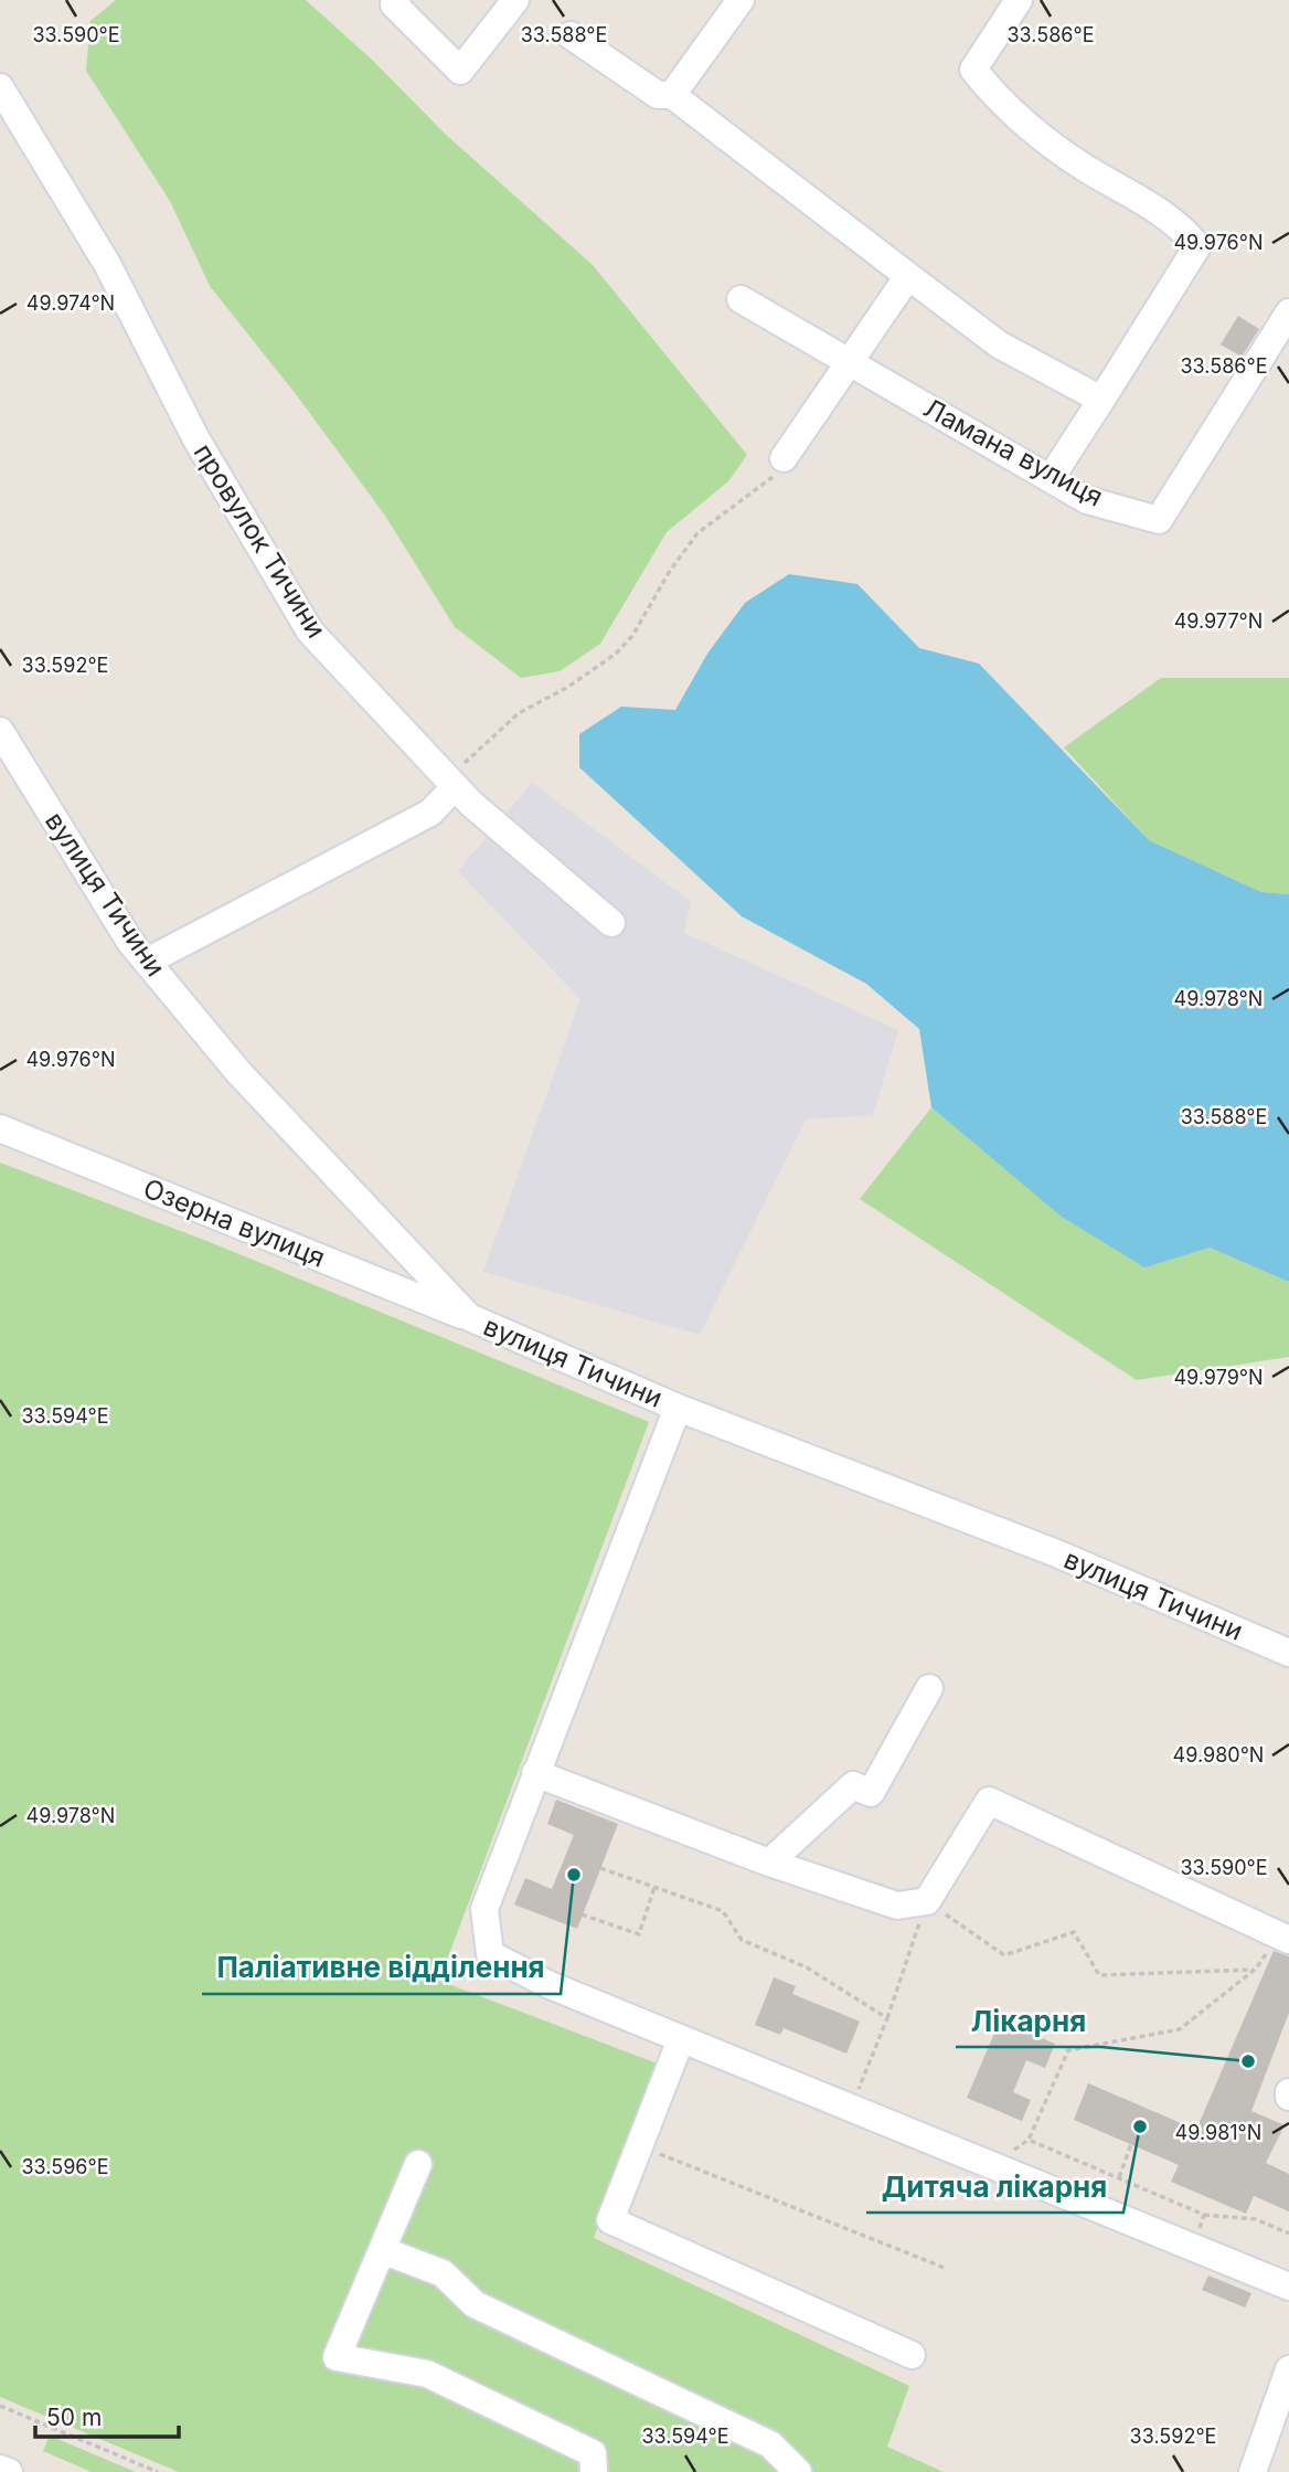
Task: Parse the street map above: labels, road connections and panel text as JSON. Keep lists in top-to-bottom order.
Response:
{
  "streets": {
    "street": [
      "Ламана вулиця",
      "провулок Тичини",
      "вулиця Тичини",
      "Озерна вулиця"
    ]
  },
  "crossings": [
    ["вулиця Тичини", "Озерна вулиця"]
  ],
  "places": ["Паліативне відділення", "Лікарня", "Дитяча лікарня"],
  "scale_bar": "50 m",
  "coordinates": [
    "33.590°E",
    "33.588°E",
    "33.586°E",
    "49.976°N",
    "49.974°N",
    "49.977°N",
    "33.592°E",
    "49.978°N",
    "49.979°N",
    "33.594°E",
    "49.980°N",
    "49.981°N",
    "33.596°E"
  ]
}
